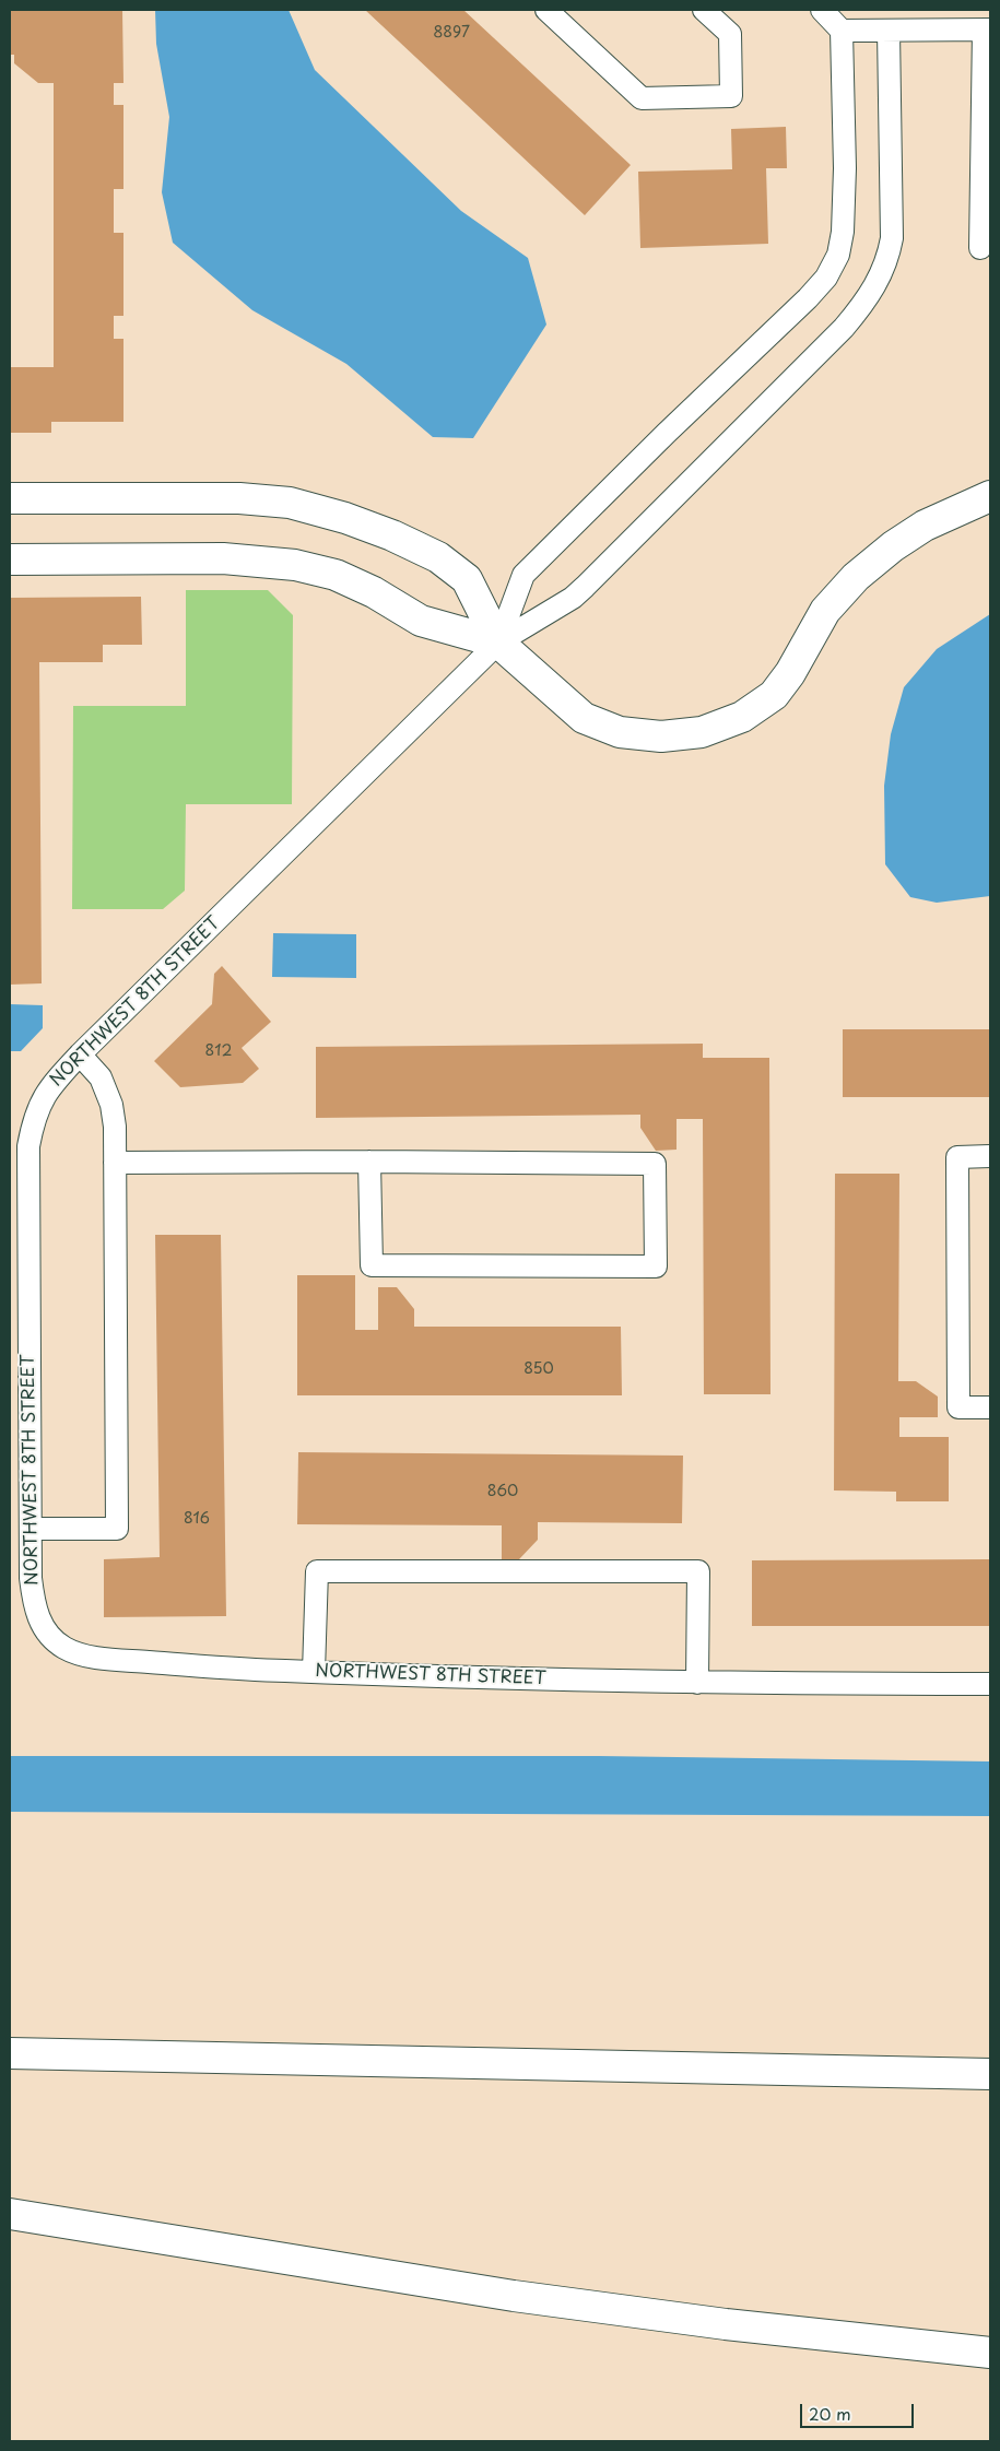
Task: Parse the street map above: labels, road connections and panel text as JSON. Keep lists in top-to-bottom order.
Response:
{
  "streets": {
    "lane": ["NORTHWEST 8TH STREET"]
  },
  "house_numbers": [
    "8897",
    "812",
    "850",
    "860",
    "816"
  ],
  "scale_bar": "20 m"
}
